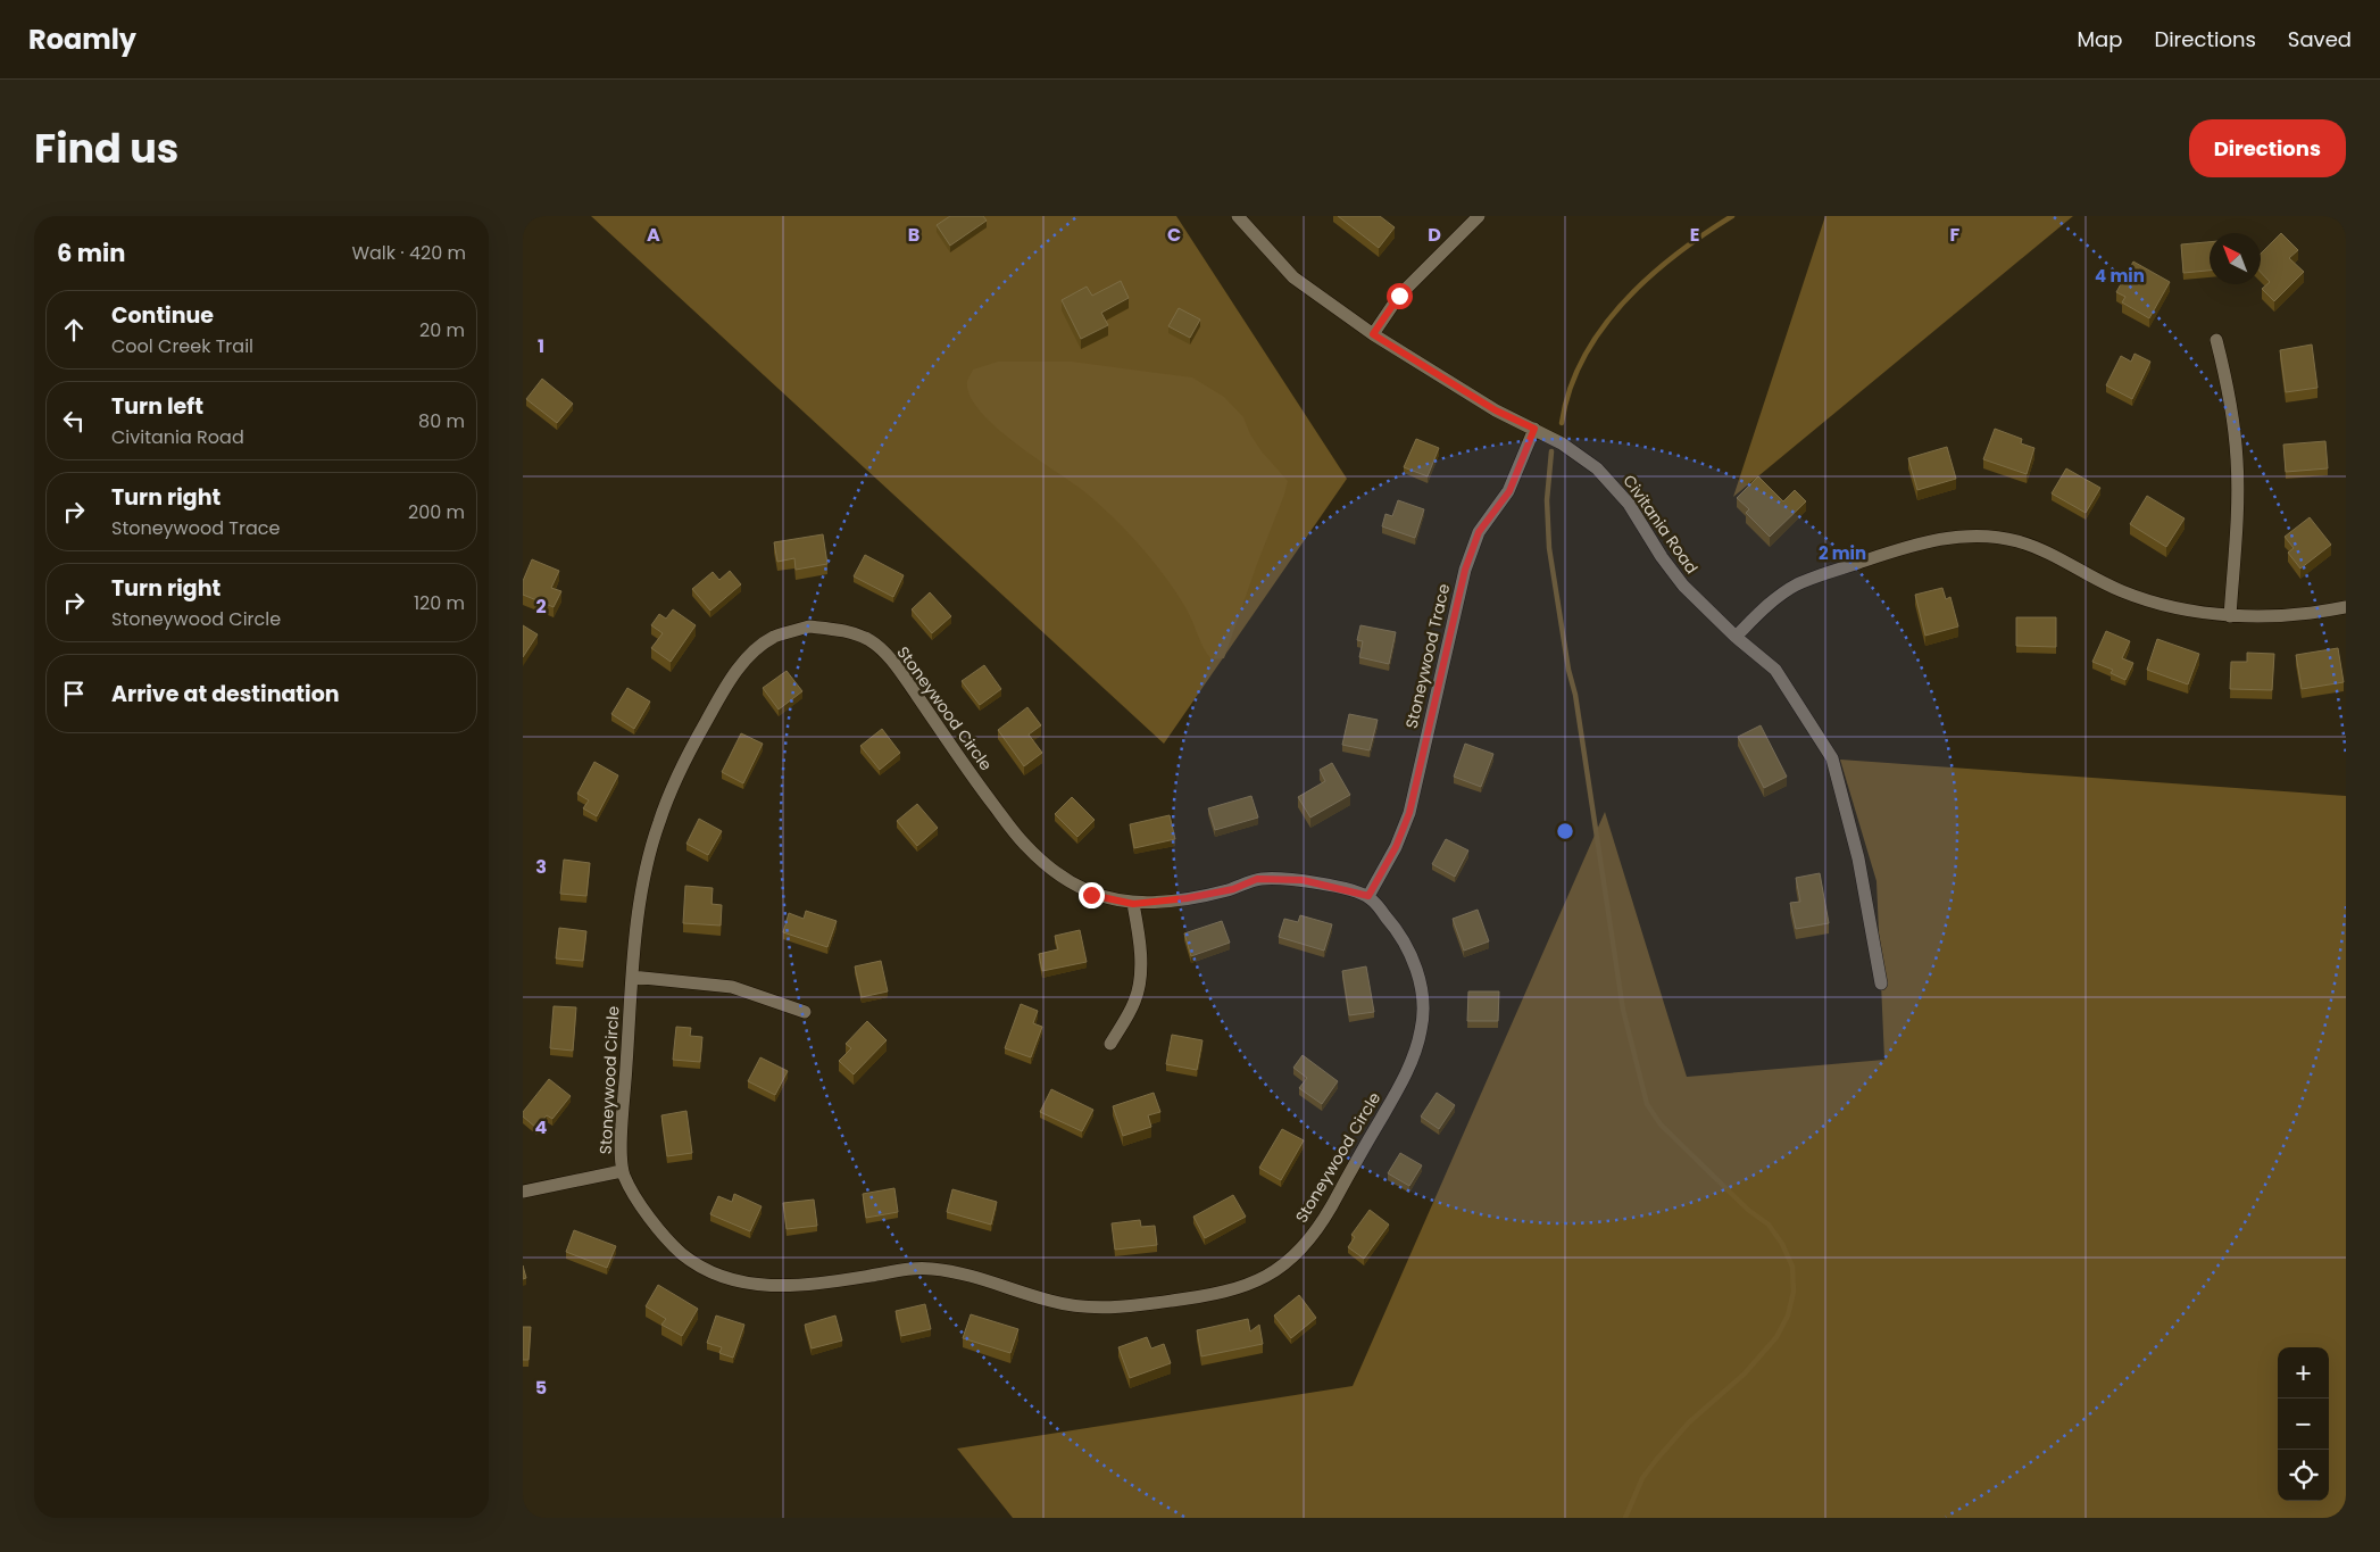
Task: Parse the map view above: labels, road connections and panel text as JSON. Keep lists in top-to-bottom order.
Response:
{
  "streets": {
    "street": ["Civitania Road", "Stoneywood Trace", "Stoneywood Circle"]
  },
  "crossings": [
    ["Civitania Road", "Stoneywood Trace"],
    ["Stoneywood Trace", "Stoneywood Circle"]
  ],
  "north": "top left",
  "page": {
    "header": "Roamly",
    "nav": ["Map", "Directions", "Saved"],
    "title": "Find us",
    "buttons": "Directions",
    "heading": ["6 min", "Walk · 420 m"],
    "list": [
      ["Continue", "Cool Creek Trail", "20 m"],
      ["Turn left", "Civitania Road", "80 m"],
      ["Turn right", "Stoneywood Trace", "200 m"],
      ["Turn right", "Stoneywood Circle", "120 m"],
      "Arrive at destination"
    ],
    "map_buttons": ["+", "−"]
  },
  "grid": {
    "columns": [
      "A",
      "B",
      "C",
      "D",
      "E",
      "F"
    ],
    "rows": [
      "1",
      "2",
      "3",
      "4",
      "5"
    ]
  },
  "rings": ["4 min", "2 min"]
}
